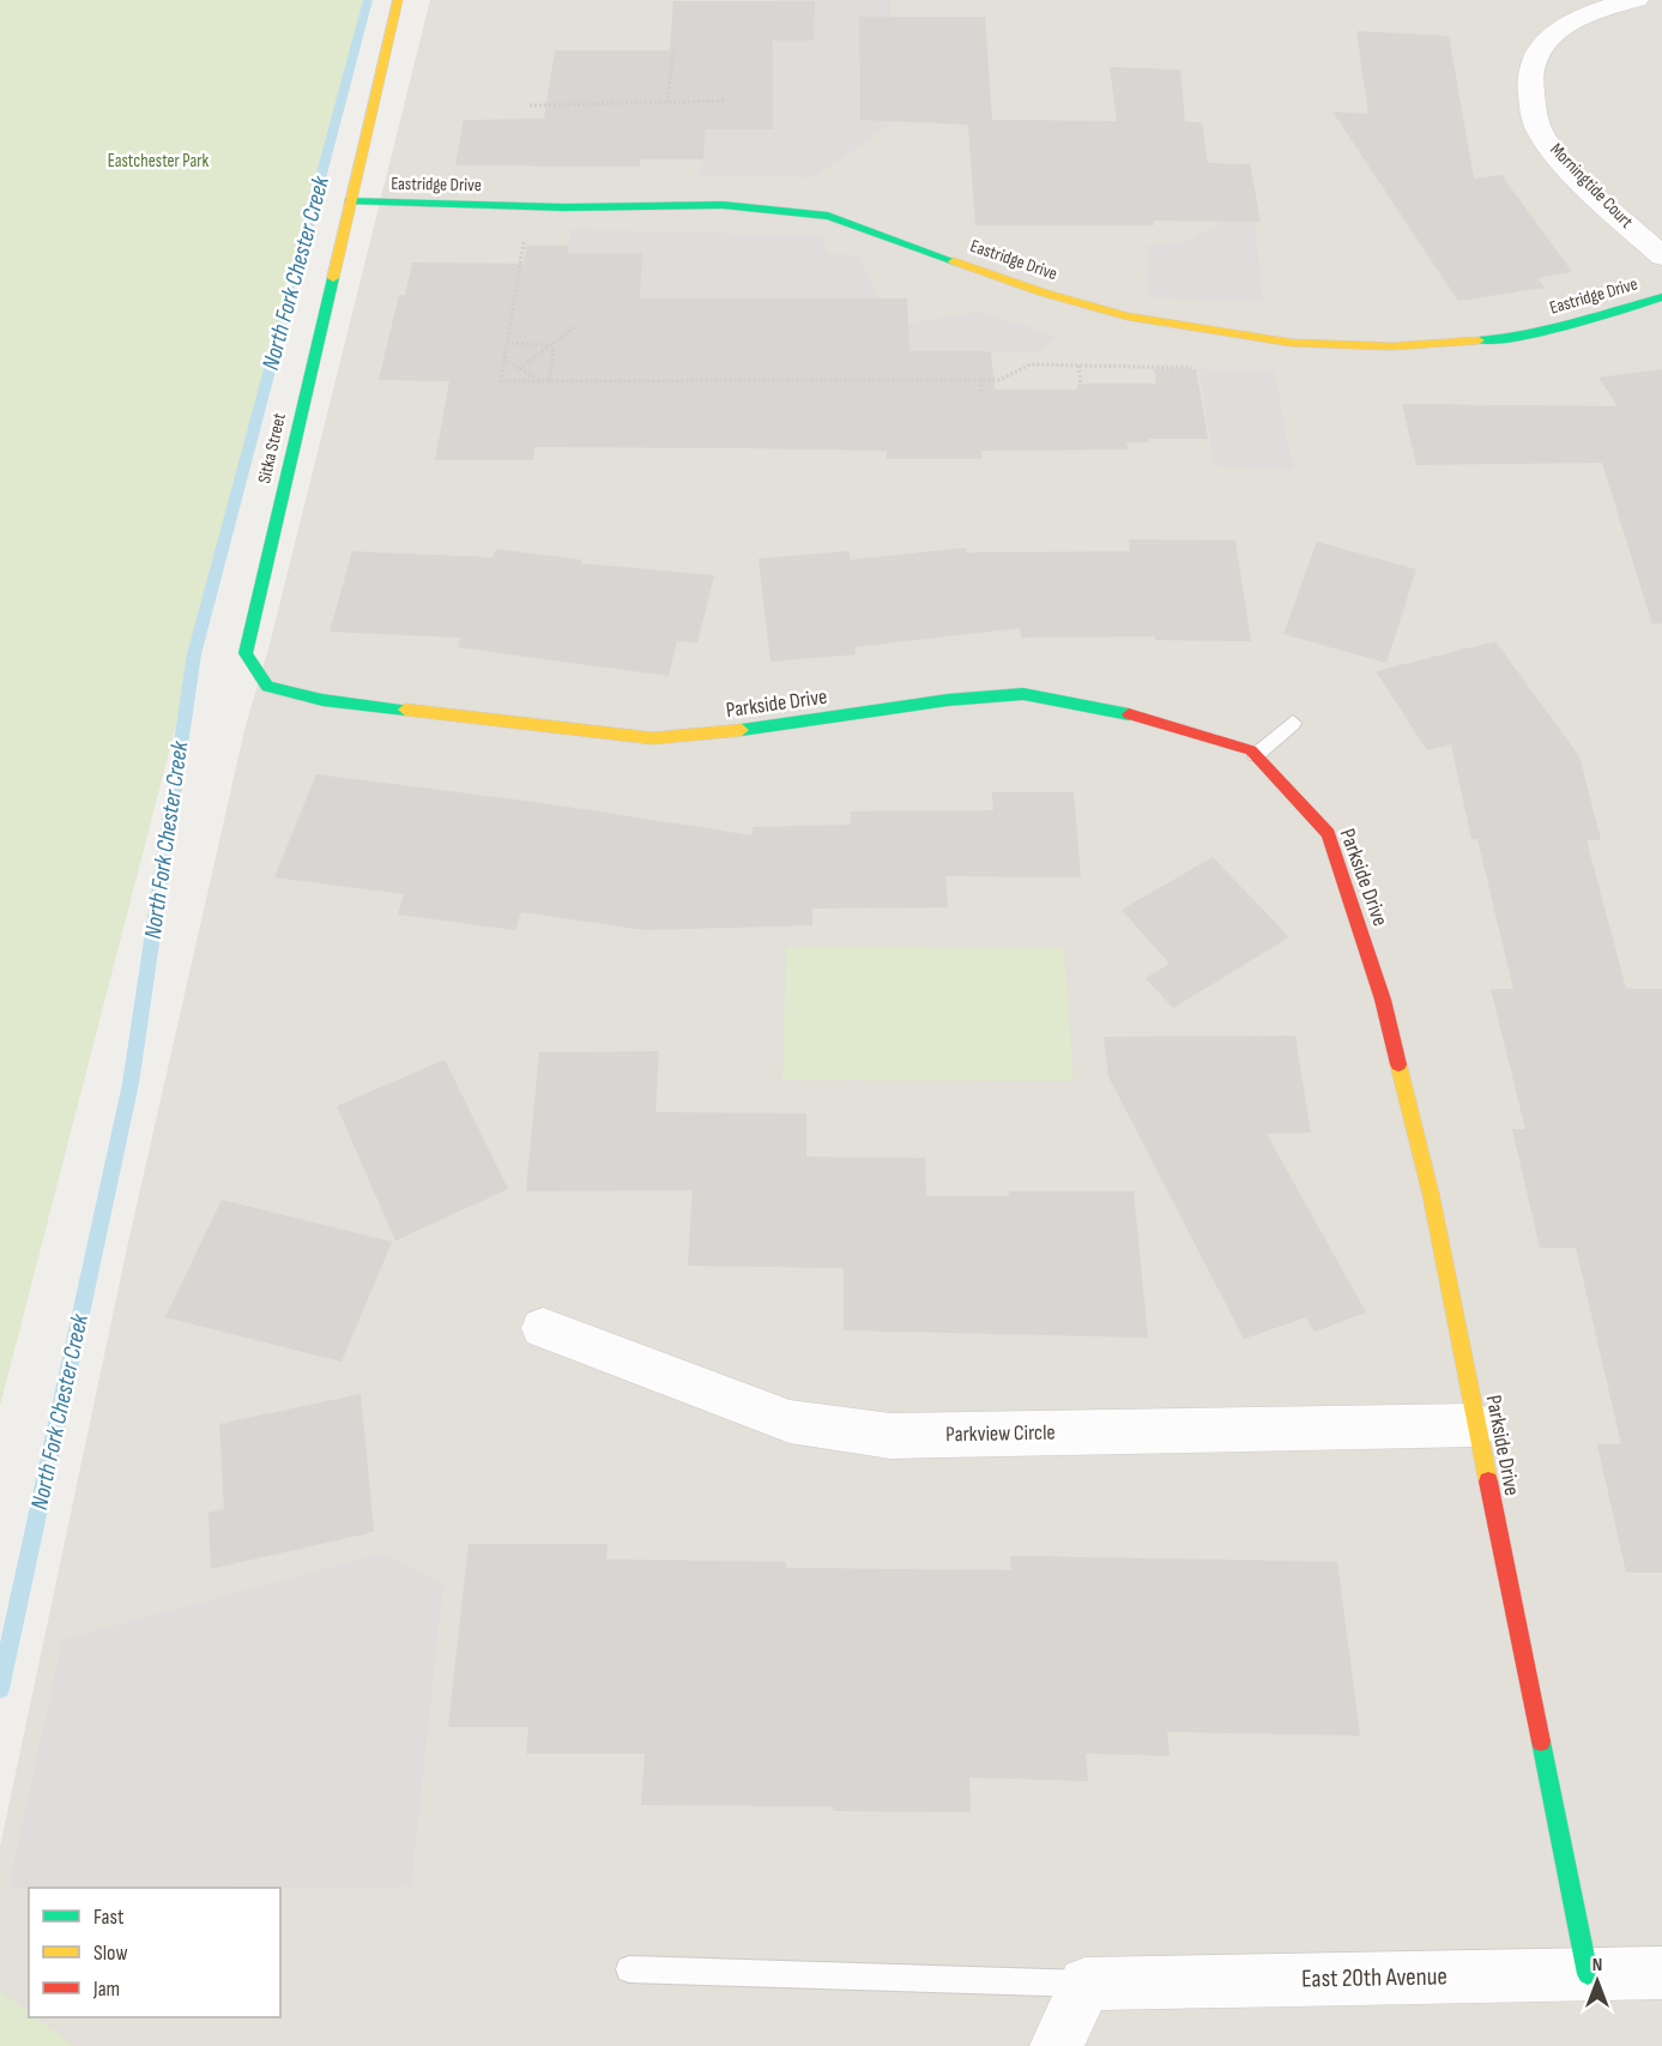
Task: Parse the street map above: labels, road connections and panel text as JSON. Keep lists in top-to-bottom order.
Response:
{
  "streets": {
    "street": [
      "Eastridge Drive",
      "Morningtide Court",
      "Sitka Street",
      "Parkside Drive",
      "Parkview Circle",
      "East 20th Avenue"
    ]
  },
  "crossings": [
    ["Eastridge Drive", "Sitka Street"],
    ["Sitka Street", "Parkside Drive"],
    ["Parkside Drive", "Parkview Circle"],
    ["Parkside Drive", "East 20th Avenue"]
  ],
  "water": ["North Fork Chester Creek"],
  "parks": ["Eastchester Park"],
  "legend": ["Fast", "Slow", "Jam"],
  "north": "top"
}
